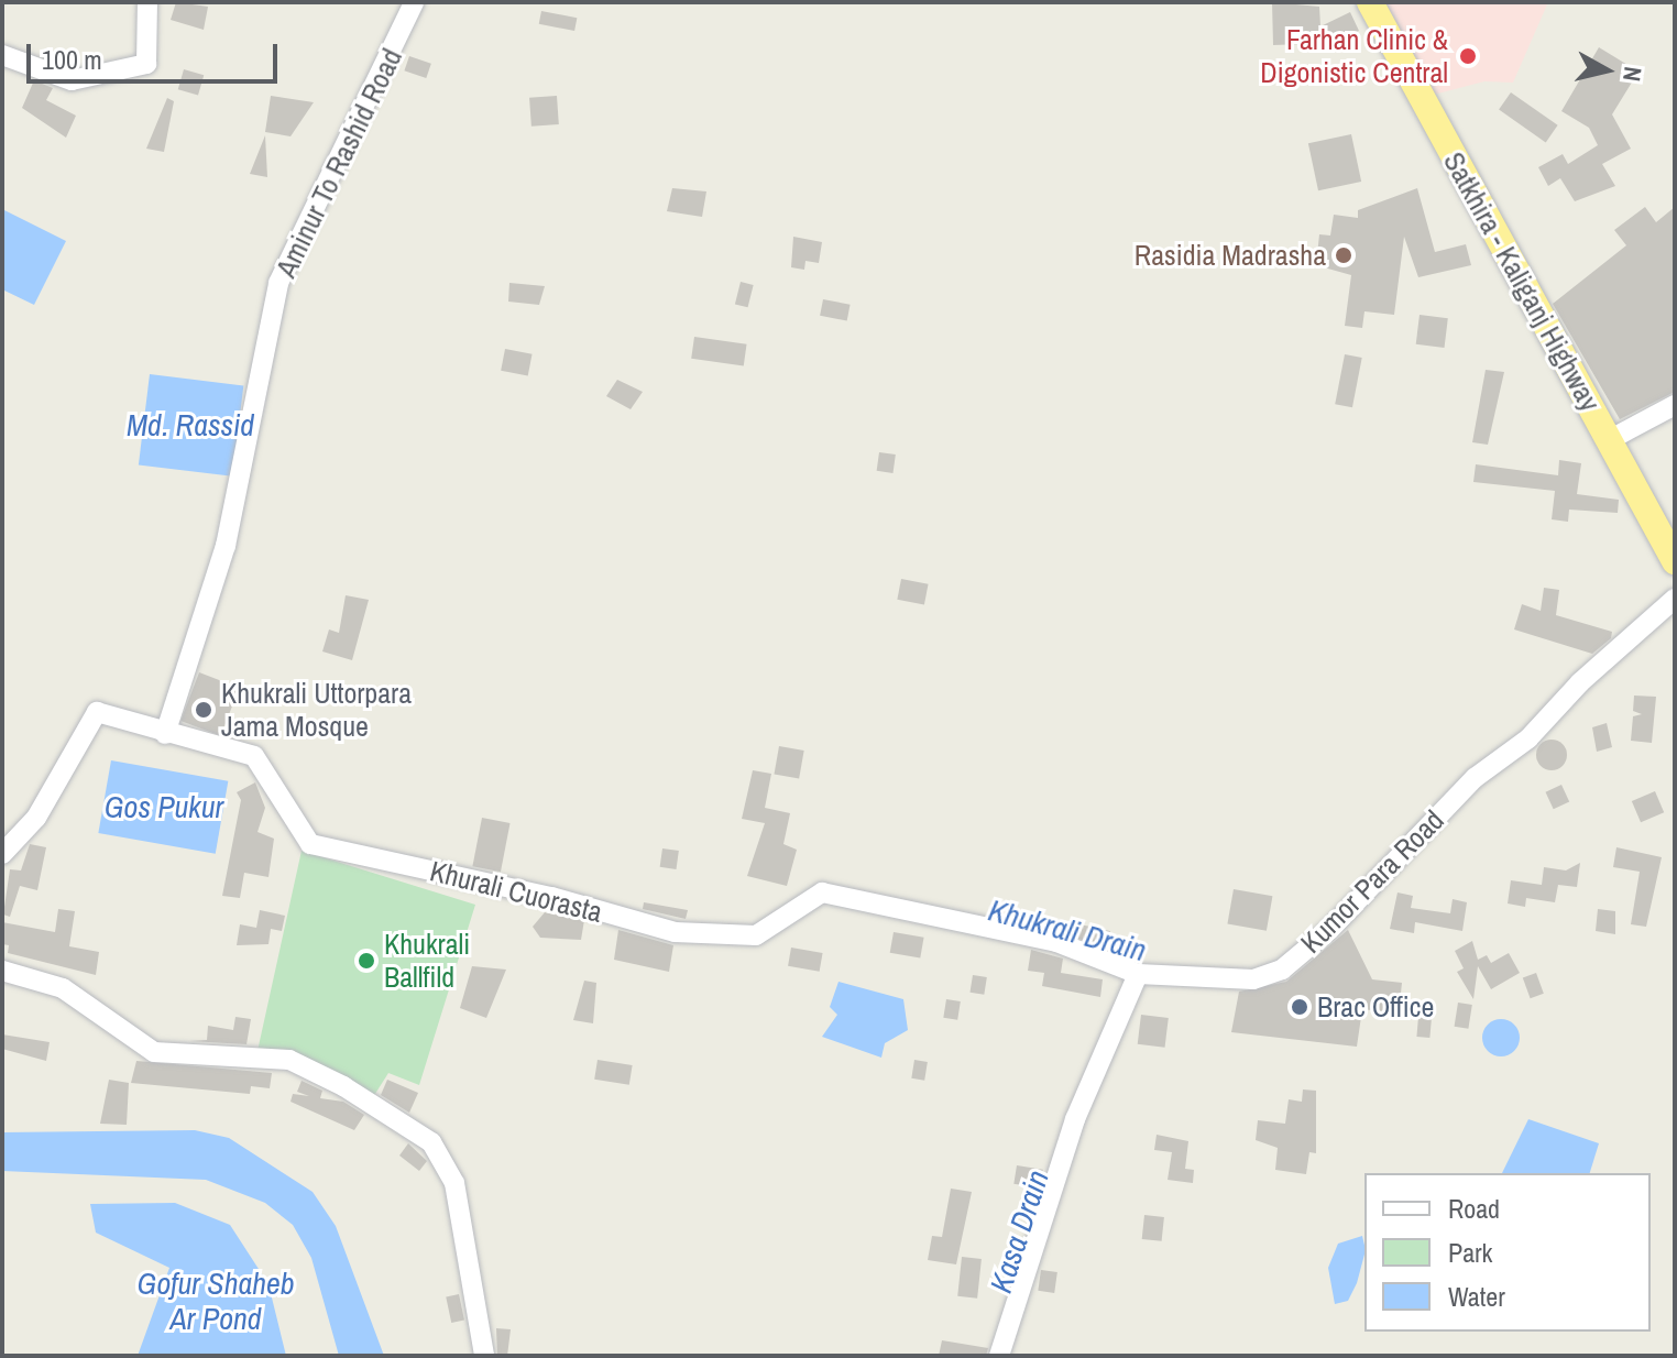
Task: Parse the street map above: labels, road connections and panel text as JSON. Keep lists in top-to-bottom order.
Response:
{
  "streets": {
    "highway": ["Satkhira - Kaliganj Highway"],
    "street": ["Aminur To Rashid Road", "Kumor Para Road", "Khurali Cuorasta"]
  },
  "crossings": [
    ["Aminur To Rashid Road", "Khurali Cuorasta"],
    ["Kumor Para Road", "Khurali Cuorasta"]
  ],
  "water": [
    "Md. Rassid",
    "Gos Pukur",
    "Khukrali Drain",
    "Kasa Drain",
    "Gofur Shaheb Ar Pond"
  ],
  "places": [
    "Farhan Clinic & Digonistic Central",
    "Rasidia Madrasha",
    "Khukrali Uttorpara Jama Mosque",
    "Khukrali Ballfild",
    "Brac Office"
  ],
  "legend": ["Road", "Park", "Water"],
  "scale_bar": "100 m",
  "north": "right"
}
